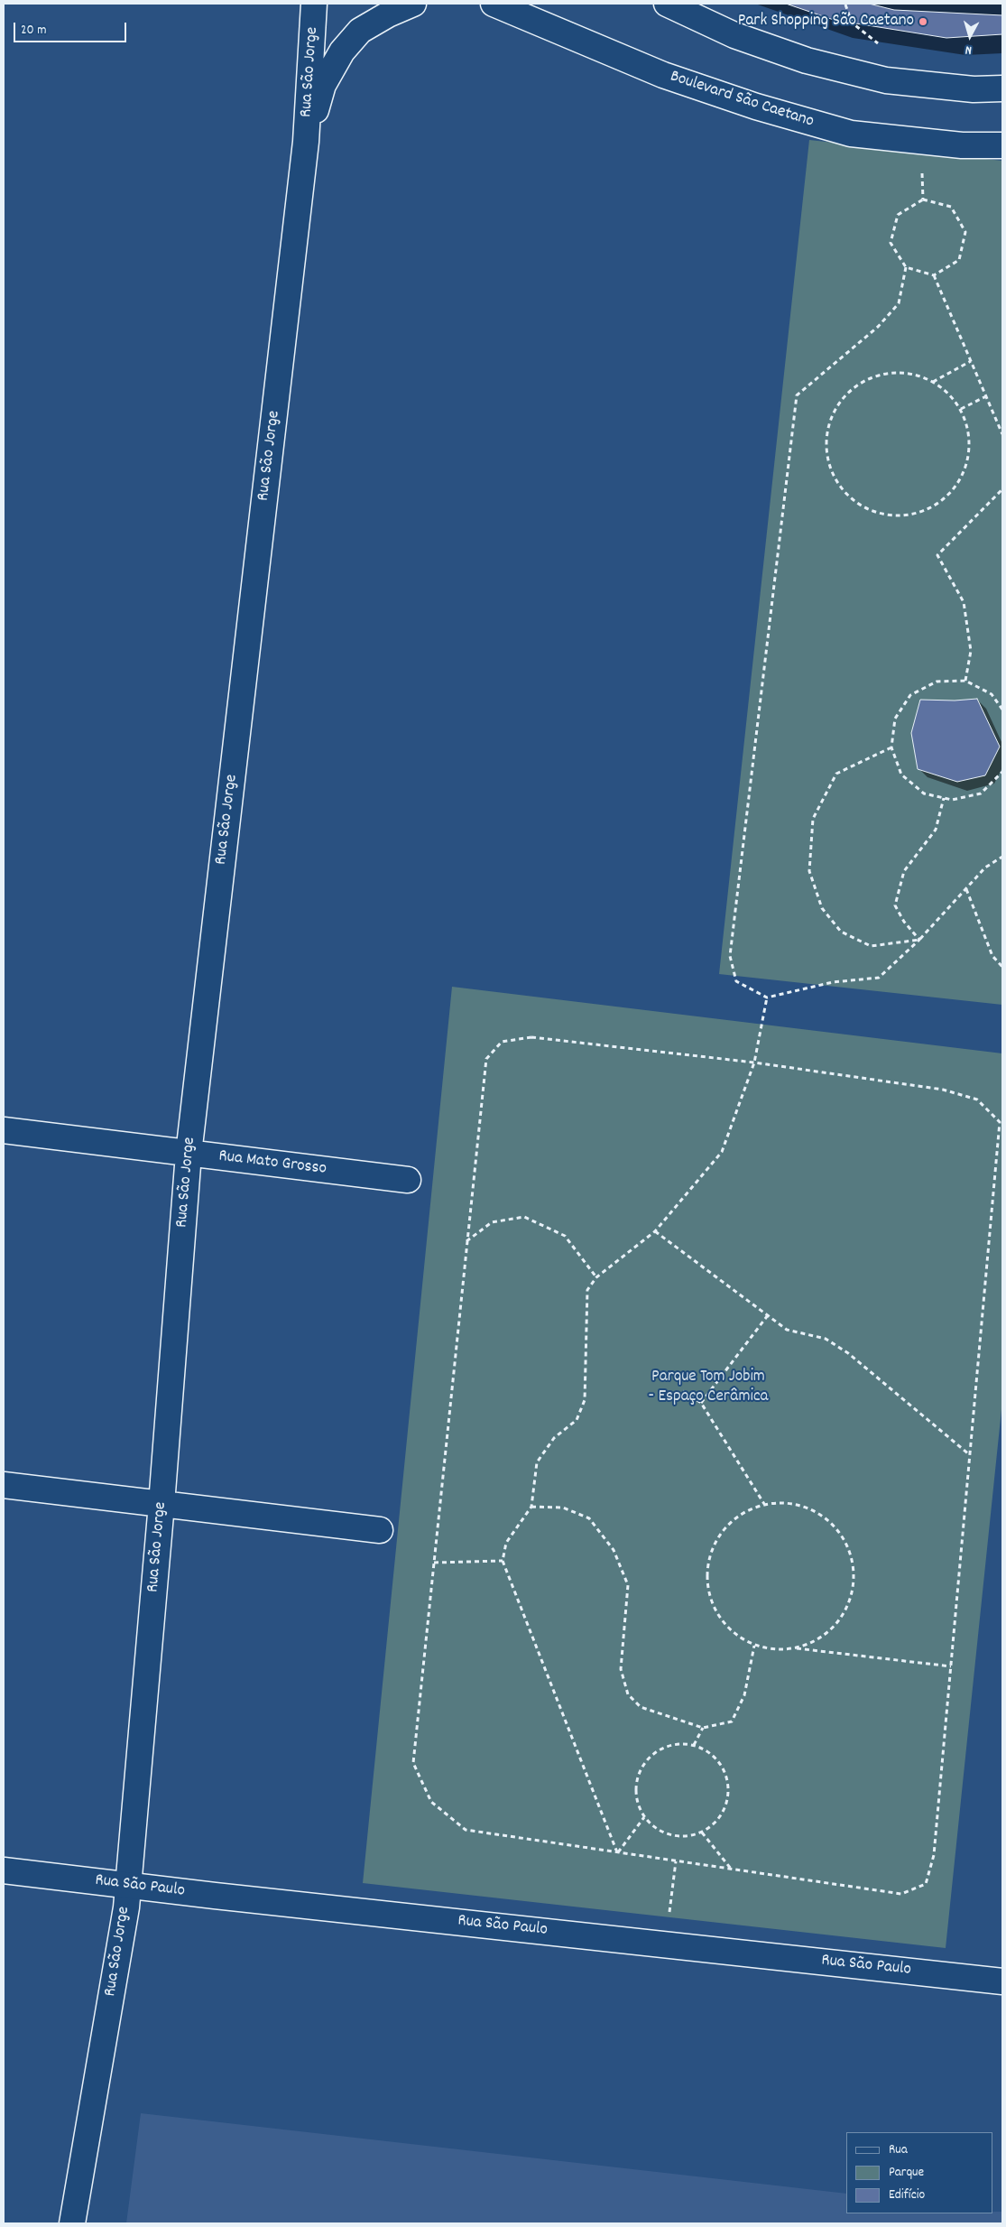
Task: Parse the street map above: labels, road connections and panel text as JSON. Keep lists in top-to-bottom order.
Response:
{
  "streets": {
    "street": [
      "Rua São Jorge",
      "Boulevard São Caetano",
      "Rua Mato Grosso",
      "Rua São Paulo"
    ]
  },
  "crossings": [
    ["Rua São Jorge", "Rua Mato Grosso"],
    ["Rua São Jorge", "Rua São Paulo"]
  ],
  "parks": ["Parque Tom Jobim - Espaço Cerâmica"],
  "places": ["Park Shopping São Caetano"],
  "legend": ["Rua", "Parque", "Edifício"],
  "scale_bar": "20 m",
  "north": "bottom"
}
